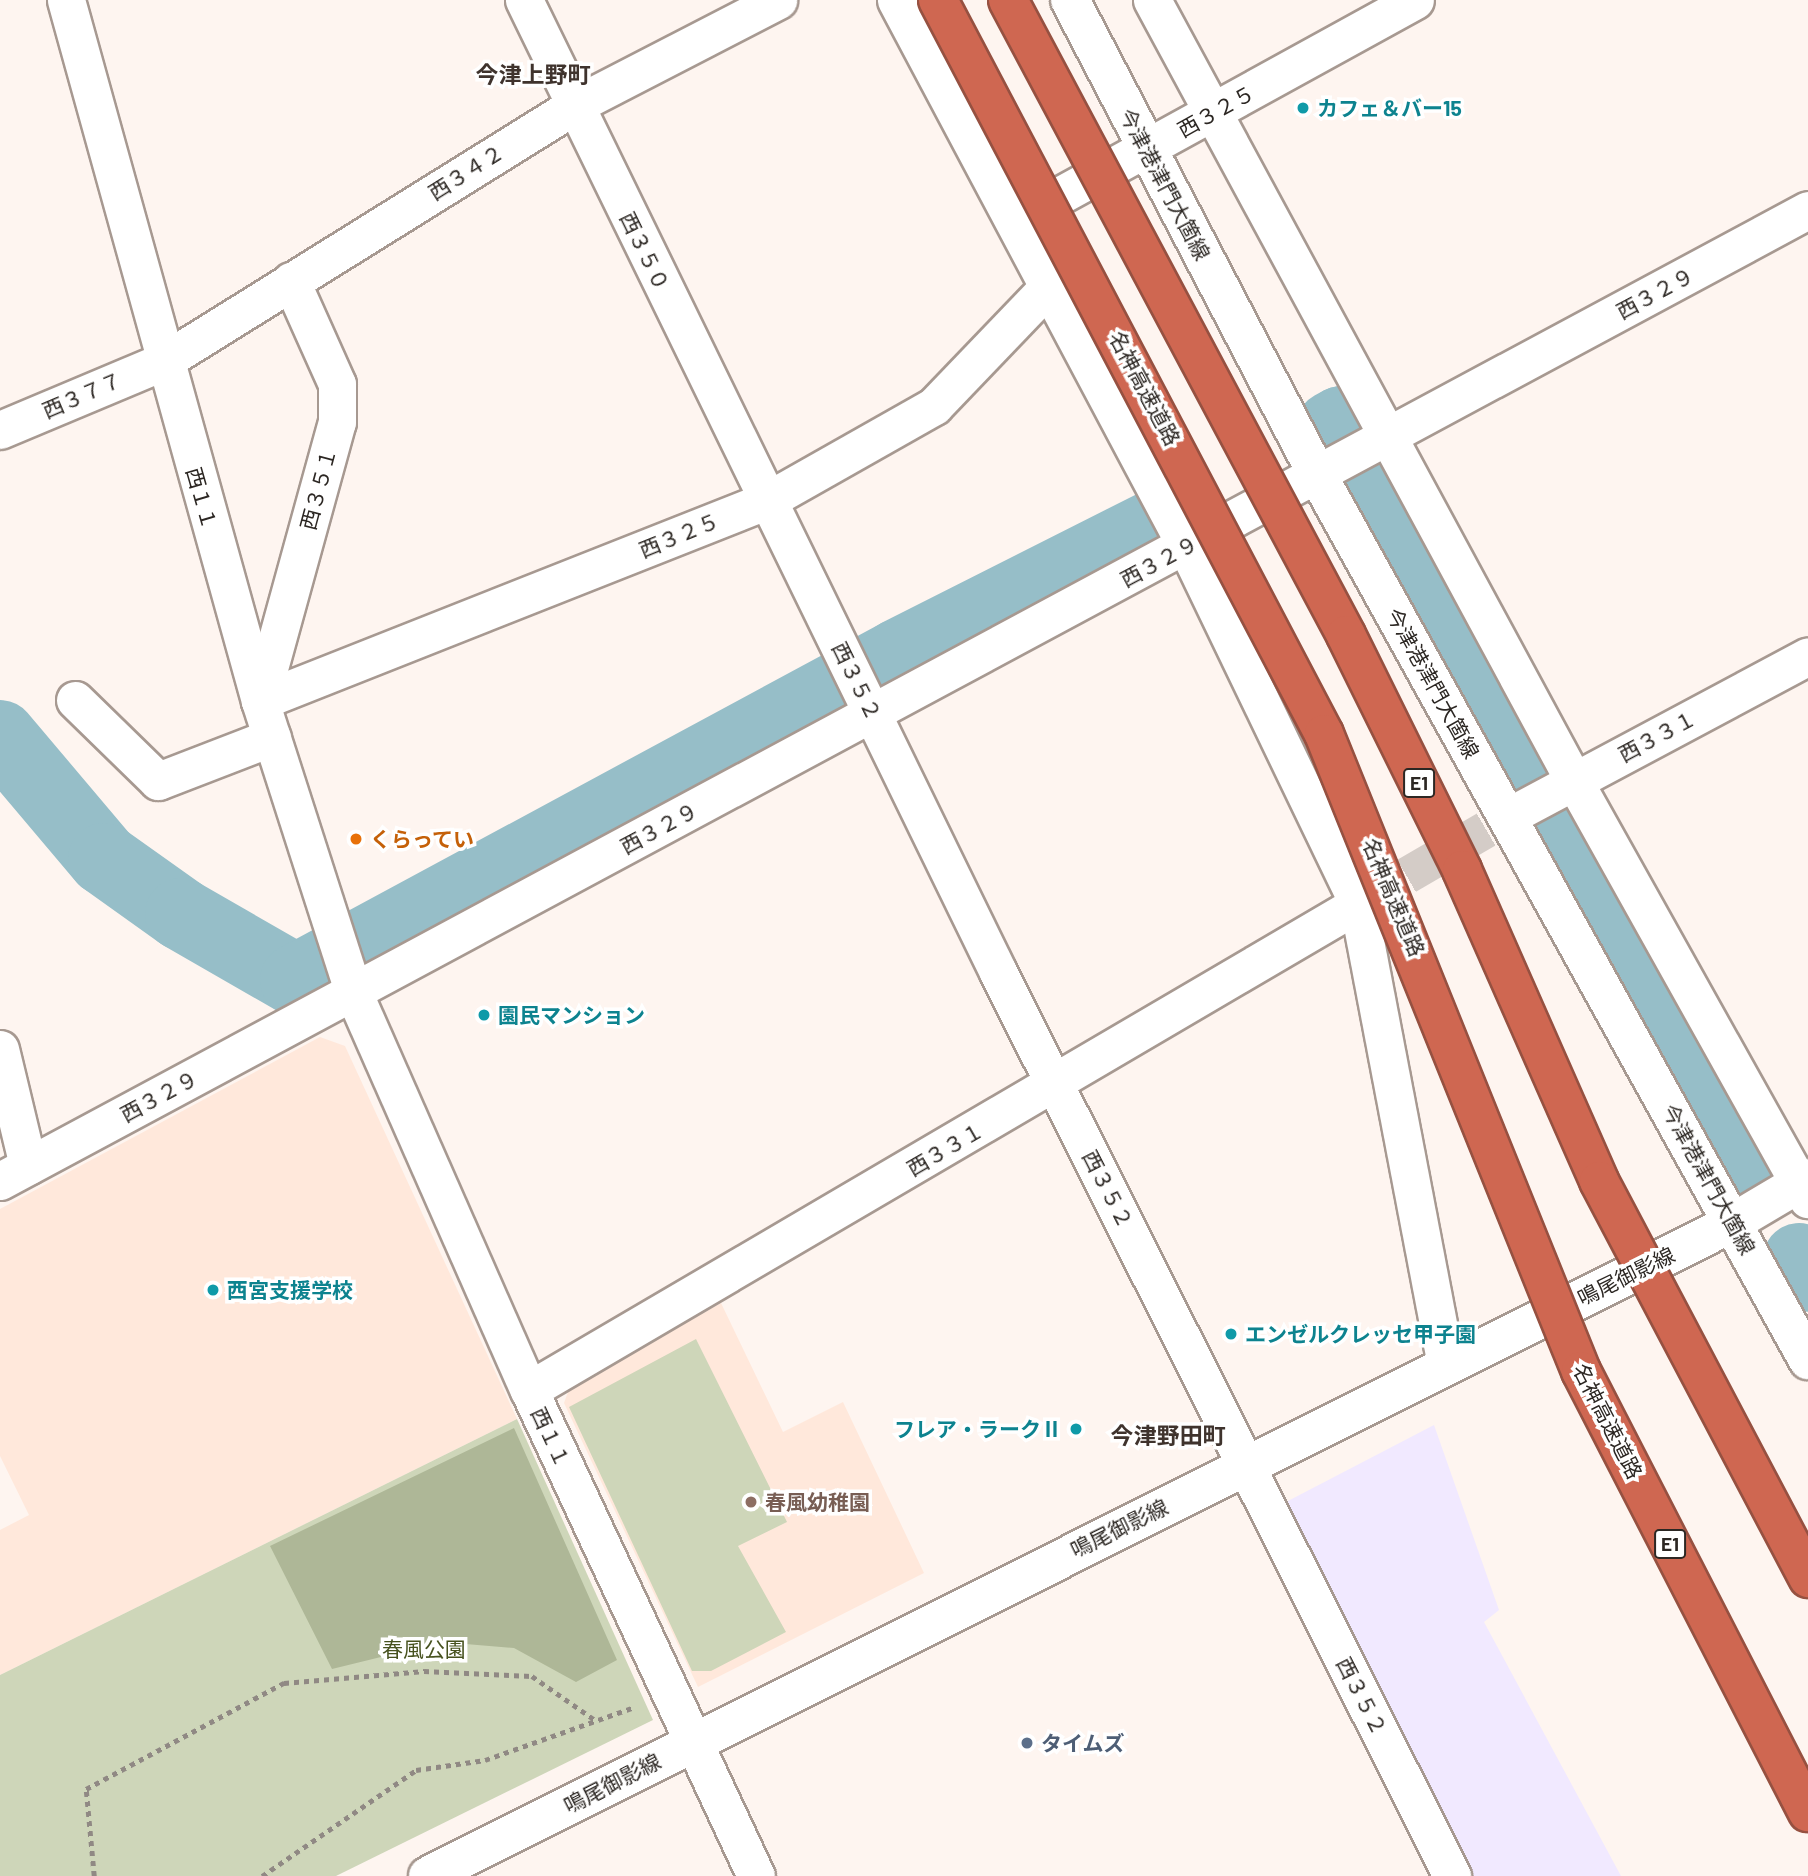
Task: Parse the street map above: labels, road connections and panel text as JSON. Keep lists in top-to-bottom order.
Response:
{
  "streets": {
    "highway": ["名神高速道路", "E1"],
    "main road": ["今津港津門大箇線", "鳴尾御影線"],
    "street": [
      "西３２５",
      "西３４２",
      "西３５０",
      "西３２９",
      "西３７７",
      "西３５１",
      "西１１",
      "西３５２",
      "西３３１"
    ]
  },
  "crossings": [
    ["西３２５", "今津港津門大箇線"],
    ["西３２５", "西３５０"],
    ["西３２５", "西３５１"],
    ["西３２５", "西１１"],
    ["西３２５", "西３５２"],
    ["西３４２", "西３５０"],
    ["西３４２", "西３７７"],
    ["西３４２", "西３５１"],
    ["西３４２", "西１１"],
    ["今津港津門大箇線", "西３２９"],
    ["今津港津門大箇線", "西３３１"],
    ["今津港津門大箇線", "鳴尾御影線"],
    ["西３５０", "西３５２"],
    ["西３２９", "西１１"],
    ["西３２９", "西３５２"],
    ["西３７７", "西１１"],
    ["西３５１", "西１１"],
    ["西１１", "西３３１"],
    ["西１１", "鳴尾御影線"],
    ["西３５２", "西３３１"],
    ["西３５２", "鳴尾御影線"]
  ],
  "districts": ["今津上野町", "今津野田町"],
  "parks": ["春風公園"],
  "places": [
    "カフェ＆バー15",
    "くらってい",
    "園民マンション",
    "西宮支援学校",
    "エンゼルクレッセ甲子園",
    "フレア・ラークⅡ",
    "春風幼稚園",
    "タイムズ"
  ]
}
